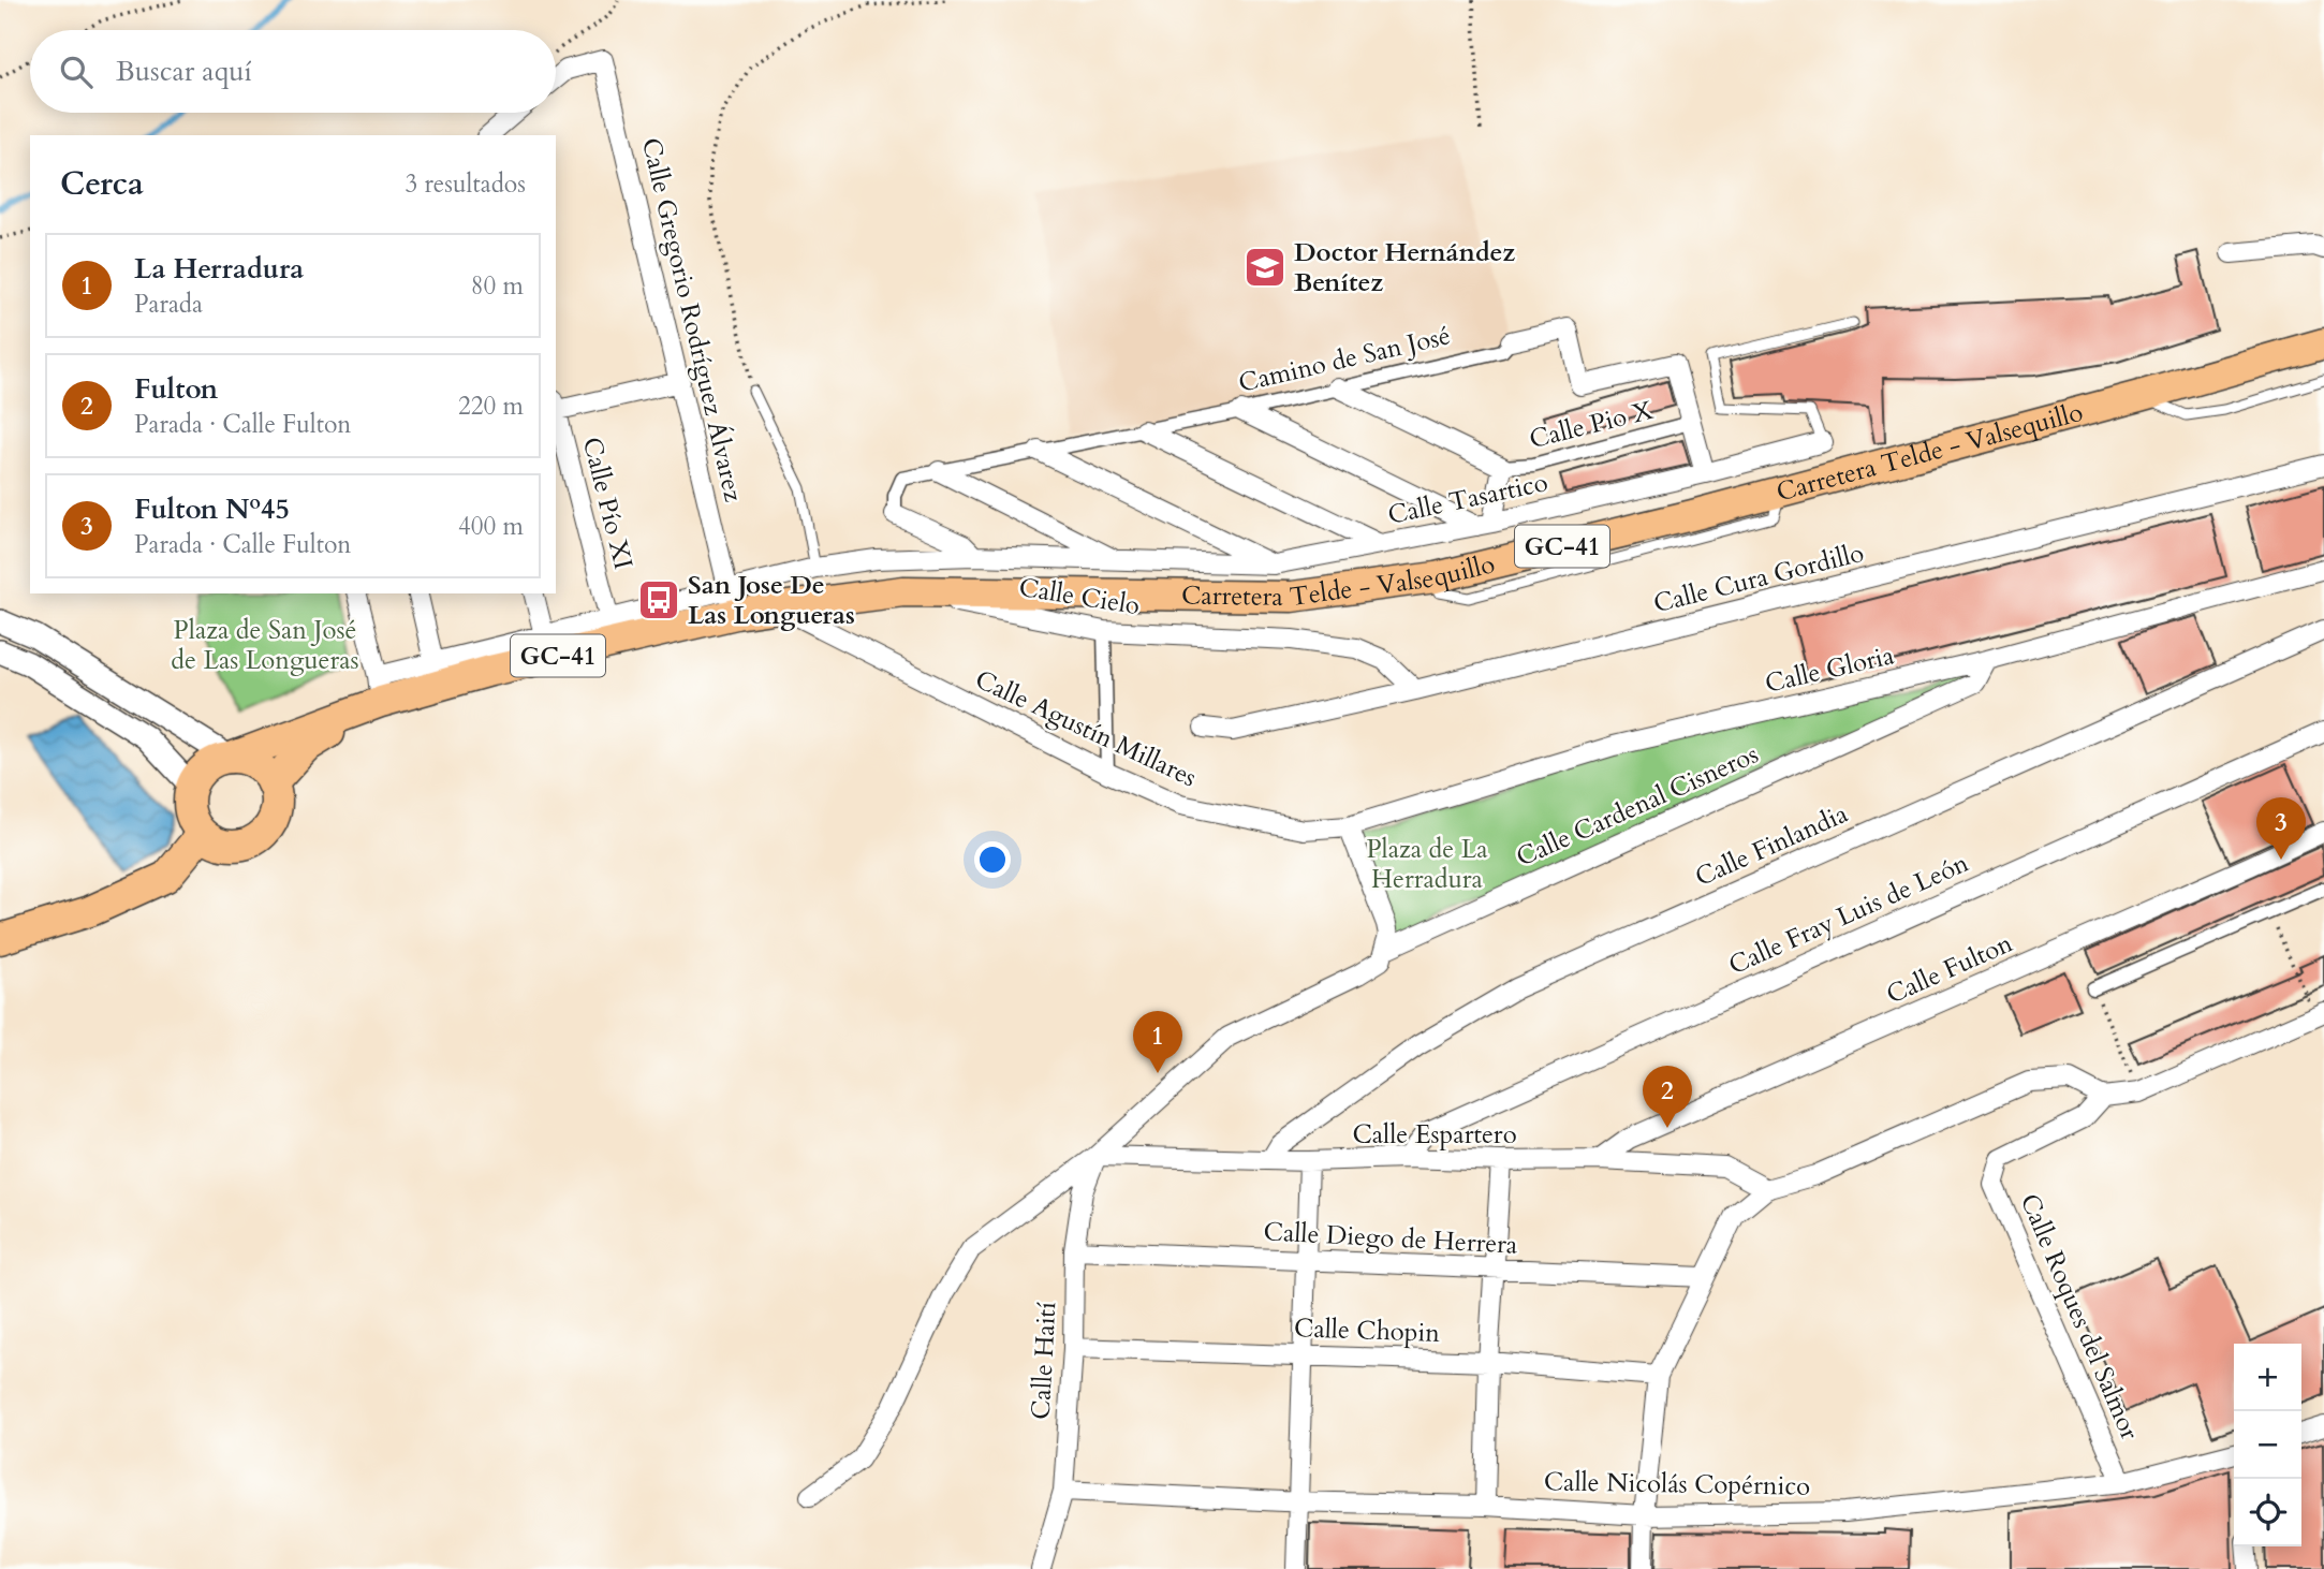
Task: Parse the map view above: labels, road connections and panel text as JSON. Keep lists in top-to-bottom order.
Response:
{
  "streets": {
    "main road": ["Carretera Telde - Valsequillo", "GC-41"],
    "street": [
      "Calle Gregorio Rodríguez Álvarez",
      "Camino de San José",
      "Calle Pio X",
      "Calle Tasartico",
      "Calle Pío XI",
      "Calle Cura Gordillo",
      "Calle Cielo",
      "Calle Gloria",
      "Calle Agustín Millares",
      "Calle Cardenal Cisneros",
      "Calle Finlandia",
      "Calle Fray Luis de León",
      "Calle Fulton",
      "Calle Espartero",
      "Calle Diego de Herrera",
      "Calle Roques del Salmor",
      "Calle Chopin",
      "Calle Haití",
      "Calle Nicolás Copérnico"
    ]
  },
  "crossings": [
    ["Calle Gregorio Rodríguez Álvarez", "Carretera Telde - Valsequillo"],
    ["Calle Gregorio Rodríguez Álvarez", "Calle Tasartico"],
    ["Camino de San José", "Calle Pio X"],
    ["Camino de San José", "Calle Tasartico"],
    ["Carretera Telde - Valsequillo", "Calle Tasartico"],
    ["Carretera Telde - Valsequillo", "GC-41"],
    ["Carretera Telde - Valsequillo", "Calle Cielo"],
    ["Carretera Telde - Valsequillo", "Calle Agustín Millares"],
    ["Calle Tasartico", "Calle Pío XI"],
    ["Calle Cura Gordillo", "Calle Cielo"],
    ["Calle Gloria", "Calle Agustín Millares"],
    ["Calle Gloria", "Calle Cardenal Cisneros"],
    ["Calle Cardenal Cisneros", "Calle Espartero"],
    ["Calle Cardenal Cisneros", "Calle Haití"],
    ["Calle Finlandia", "Calle Espartero"],
    ["Calle Fray Luis de León", "Calle Espartero"],
    ["Calle Fulton", "Calle Espartero"],
    ["Calle Espartero", "Calle Haití"],
    ["Calle Diego de Herrera", "Calle Haití"],
    ["Calle Roques del Salmor", "Calle Nicolás Copérnico"],
    ["Calle Chopin", "Calle Haití"],
    ["Calle Haití", "Calle Nicolás Copérnico"]
  ],
  "parks": ["Plaza de San José de Las Longueras", "Plaza de La Herradura"],
  "places": {
    "school or university": ["Doctor Hernández Benítez"],
    "bus stop": ["San Jose De Las Longueras"]
  },
  "page": {
    "search": "Buscar aquí",
    "heading": ["Cerca", "3 resultados"],
    "list": [
      {
        "mark": "1",
        "name": "La Herradura",
        "note": "Parada",
        "value": "80 m"
      },
      {
        "mark": "2",
        "name": "Fulton",
        "note": "Parada · Calle Fulton",
        "value": "220 m"
      },
      {
        "mark": "3",
        "name": "Fulton Nº45",
        "note": "Parada · Calle Fulton",
        "value": "400 m"
      }
    ],
    "pins": ["3", "1", "2"],
    "map_buttons": ["+", "−"]
  }
}
